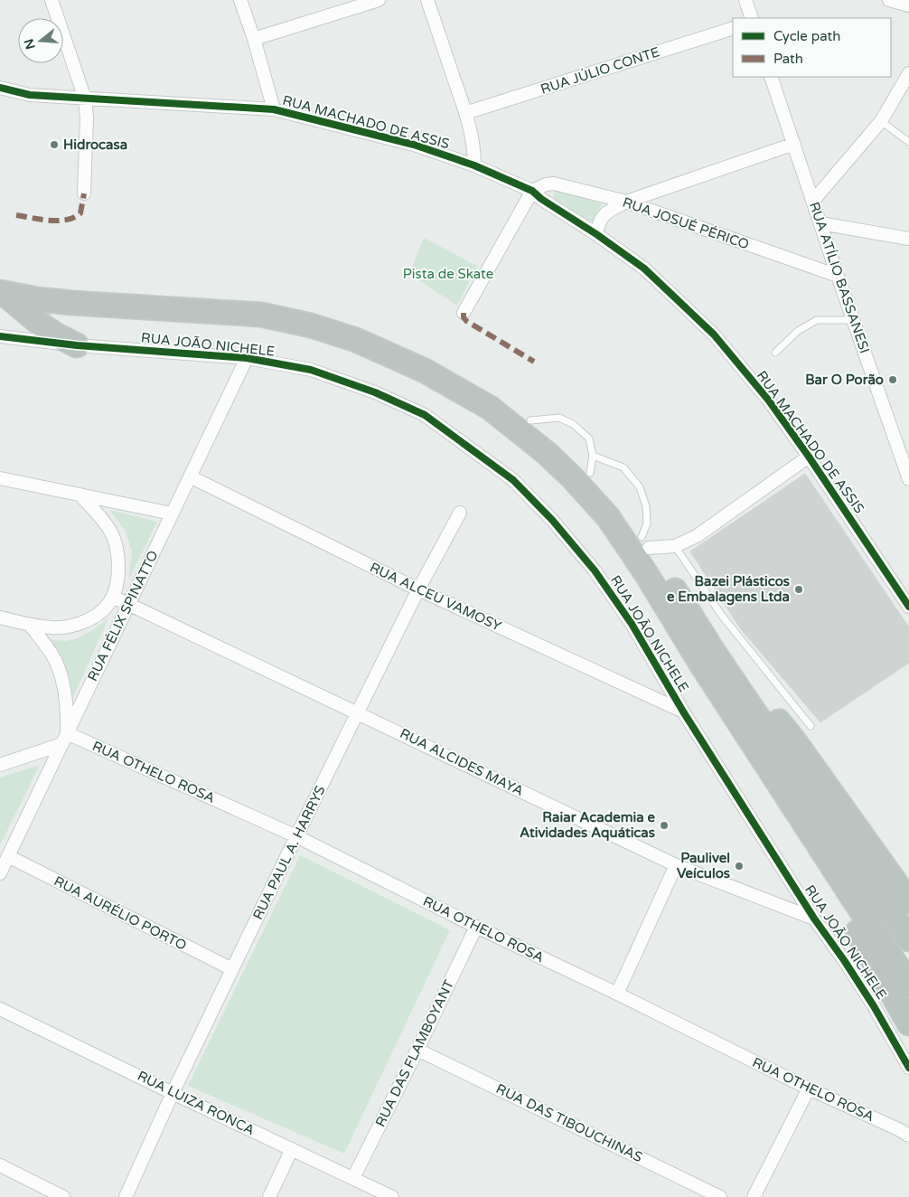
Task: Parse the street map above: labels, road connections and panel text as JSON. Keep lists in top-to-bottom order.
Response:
{
  "streets": {
    "street": [
      "RUA JÚLIO CONTE",
      "RUA MACHADO DE ASSIS",
      "RUA JOSUÉ PÉRICO",
      "RUA ATÍLIO BASSANESI",
      "RUA JOÃO NICHELE",
      "RUA ALCEU VAMOSY",
      "RUA FÉLIX SPINATTO",
      "RUA ALCIDES MAYA",
      "RUA OTHELO ROSA",
      "RUA PAUL A. HARRYS",
      "RUA AURÉLIO PORTO",
      "RUA DAS FLAMBOYANT",
      "RUA LUIZA RONCA",
      "RUA DAS TIBOUCHINAS"
    ]
  },
  "crossings": [
    ["RUA MACHADO DE ASSIS", "RUA JOSUÉ PÉRICO"],
    ["RUA JOSUÉ PÉRICO", "RUA ATÍLIO BASSANESI"],
    ["RUA JOÃO NICHELE", "RUA ALCEU VAMOSY"],
    ["RUA JOÃO NICHELE", "RUA FÉLIX SPINATTO"],
    ["RUA JOÃO NICHELE", "RUA ALCIDES MAYA"],
    ["RUA ALCEU VAMOSY", "RUA FÉLIX SPINATTO"],
    ["RUA ALCEU VAMOSY", "RUA PAUL A. HARRYS"],
    ["RUA FÉLIX SPINATTO", "RUA ALCIDES MAYA"],
    ["RUA FÉLIX SPINATTO", "RUA OTHELO ROSA"],
    ["RUA FÉLIX SPINATTO", "RUA AURÉLIO PORTO"],
    ["RUA ALCIDES MAYA", "RUA PAUL A. HARRYS"],
    ["RUA OTHELO ROSA", "RUA PAUL A. HARRYS"],
    ["RUA OTHELO ROSA", "RUA DAS FLAMBOYANT"],
    ["RUA PAUL A. HARRYS", "RUA AURÉLIO PORTO"],
    ["RUA PAUL A. HARRYS", "RUA LUIZA RONCA"],
    ["RUA DAS FLAMBOYANT", "RUA LUIZA RONCA"],
    ["RUA DAS FLAMBOYANT", "RUA DAS TIBOUCHINAS"]
  ],
  "parks": ["Pista de Skate"],
  "places": [
    "Hidrocasa",
    "Bar O Porão",
    "Bazei Plásticos e Embalagens Ltda",
    "Raiar Academia e Atividades Aquáticas",
    "Paulivel Veículos"
  ],
  "legend": ["Cycle path", "Path"],
  "north": "left"
}
